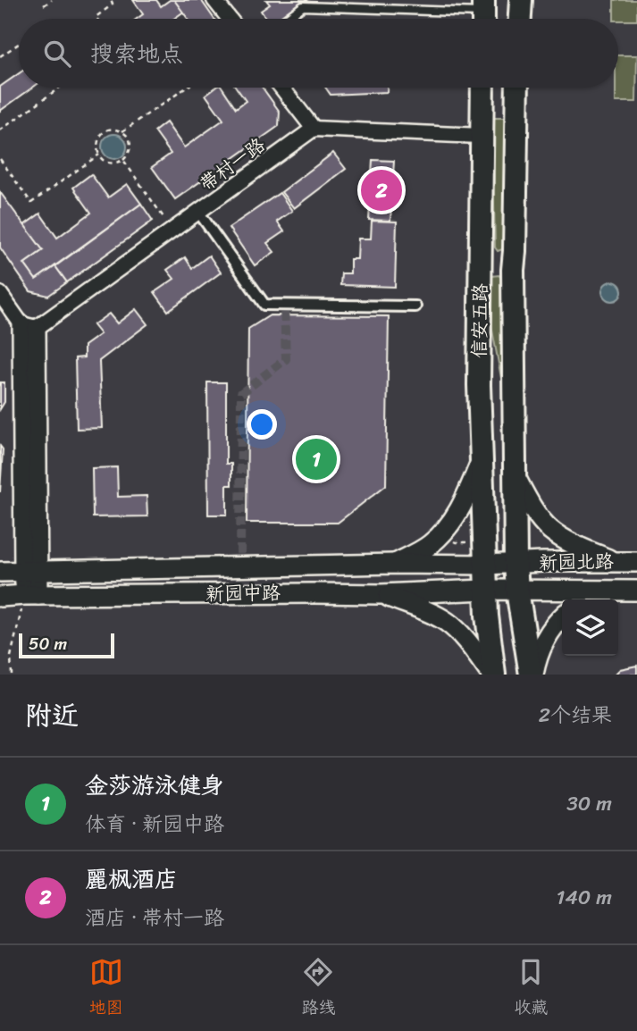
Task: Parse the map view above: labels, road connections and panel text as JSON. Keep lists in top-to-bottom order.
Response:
{
  "streets": {
    "main road": ["信安五路", "新园北路", "新园中路"],
    "street": ["带村一路"]
  },
  "crossings": [
    ["信安五路", "新园北路"],
    ["信安五路", "新园中路"],
    ["新园北路", "新园中路"]
  ],
  "scale_bar": "50 m",
  "page": {
    "search": "搜索地点",
    "pins": ["2", "1"],
    "scale": "50 m",
    "heading": ["附近", "2个结果"],
    "list": [
      {
        "mark": "1",
        "name": "金莎游泳健身",
        "note": "体育 · 新园中路",
        "value": "30 m"
      },
      {
        "mark": "2",
        "name": "麗枫酒店",
        "note": "酒店 · 带村一路",
        "value": "140 m"
      }
    ],
    "nav": ["地图", "路线", "收藏"]
  }
}
